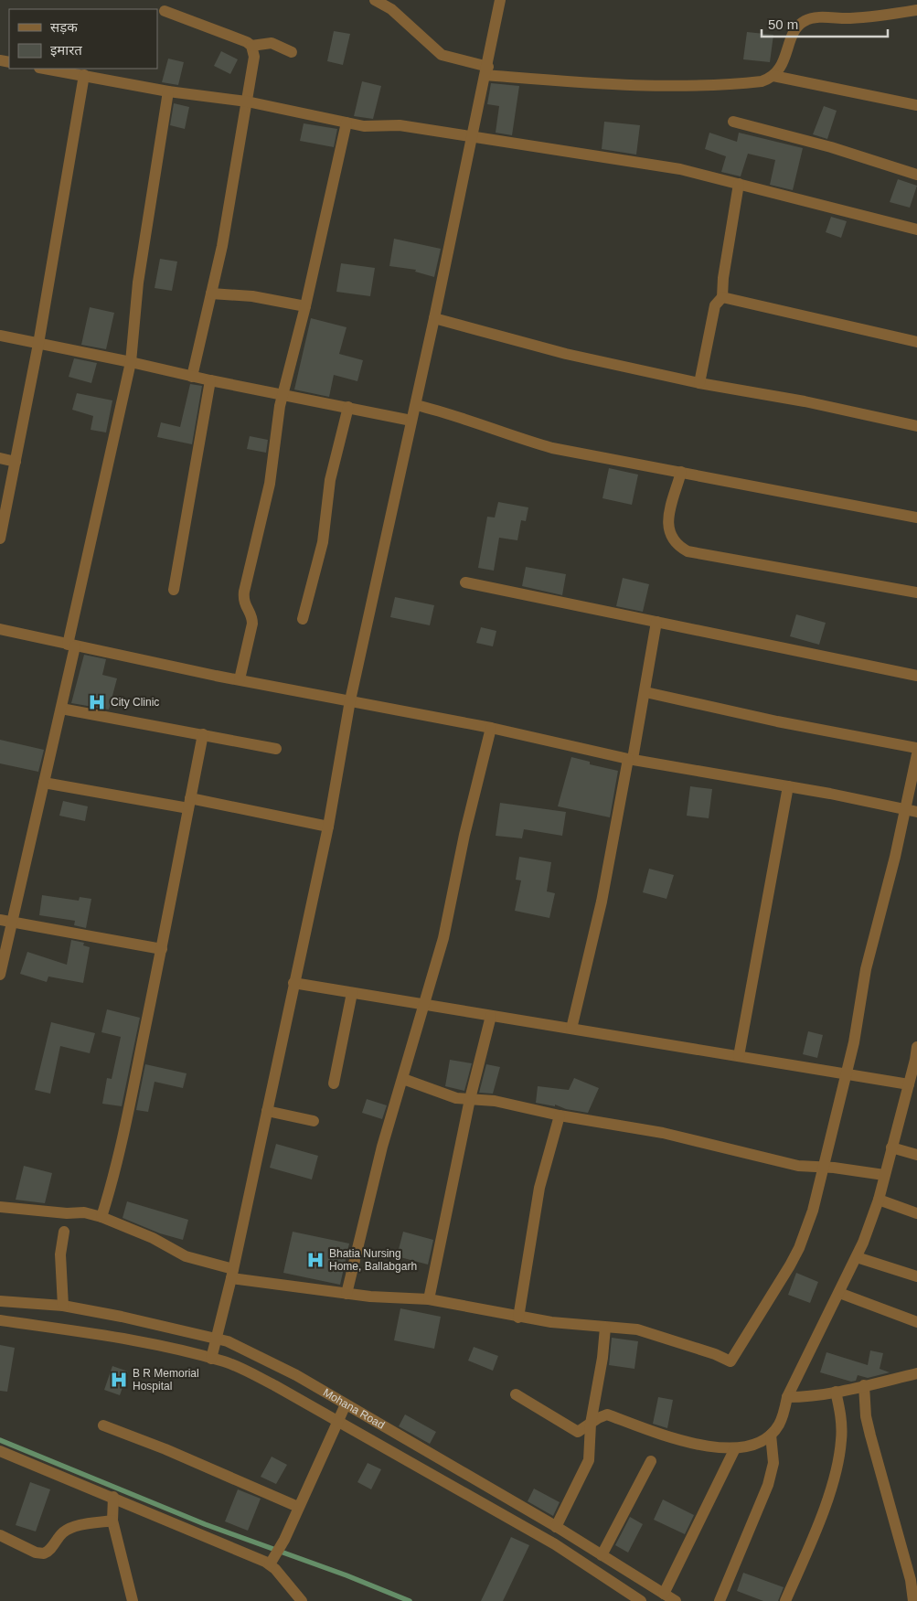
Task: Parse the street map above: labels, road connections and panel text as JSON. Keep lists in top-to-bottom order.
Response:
{
  "streets": {
    "street": ["Mohana Road"]
  },
  "places": {
    "hospital": ["City Clinic", "Bhatia Nursing Home, Ballabgarh", "B R Memorial Hospital"]
  },
  "legend": ["सड़क", "इमारत"],
  "scale_bar": "50 m"
}
